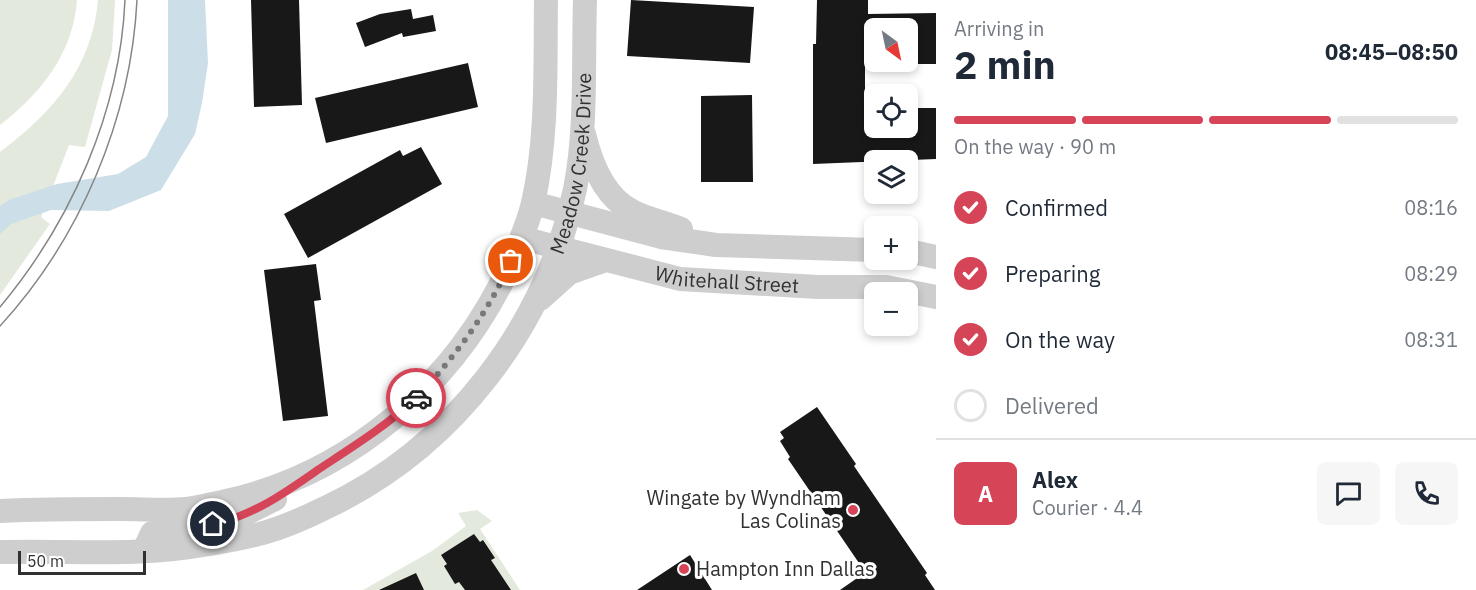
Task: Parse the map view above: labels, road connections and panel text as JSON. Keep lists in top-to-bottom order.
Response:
{
  "streets": {
    "street": ["Meadow Creek Drive", "Whitehall Street"]
  },
  "crossings": [
    ["Meadow Creek Drive", "Whitehall Street"]
  ],
  "places": ["Wingate by Wyndham Las Colinas", "Hampton Inn Dallas"],
  "scale_bar": "50 m",
  "north": "bottom right",
  "page": {
    "heading": ["2 min", "Arriving in", "08:45–08:50"],
    "panel": ["Alex", "Courier · 4.4"],
    "map_buttons": ["+", "−"],
    "bar": "On the way · 90 m",
    "list": [
      ["Confirmed", "08:16"],
      ["Preparing", "08:29"],
      ["On the way", "08:31"],
      "Delivered"
    ],
    "round": "A",
    "scale": "50 m"
  }
}
